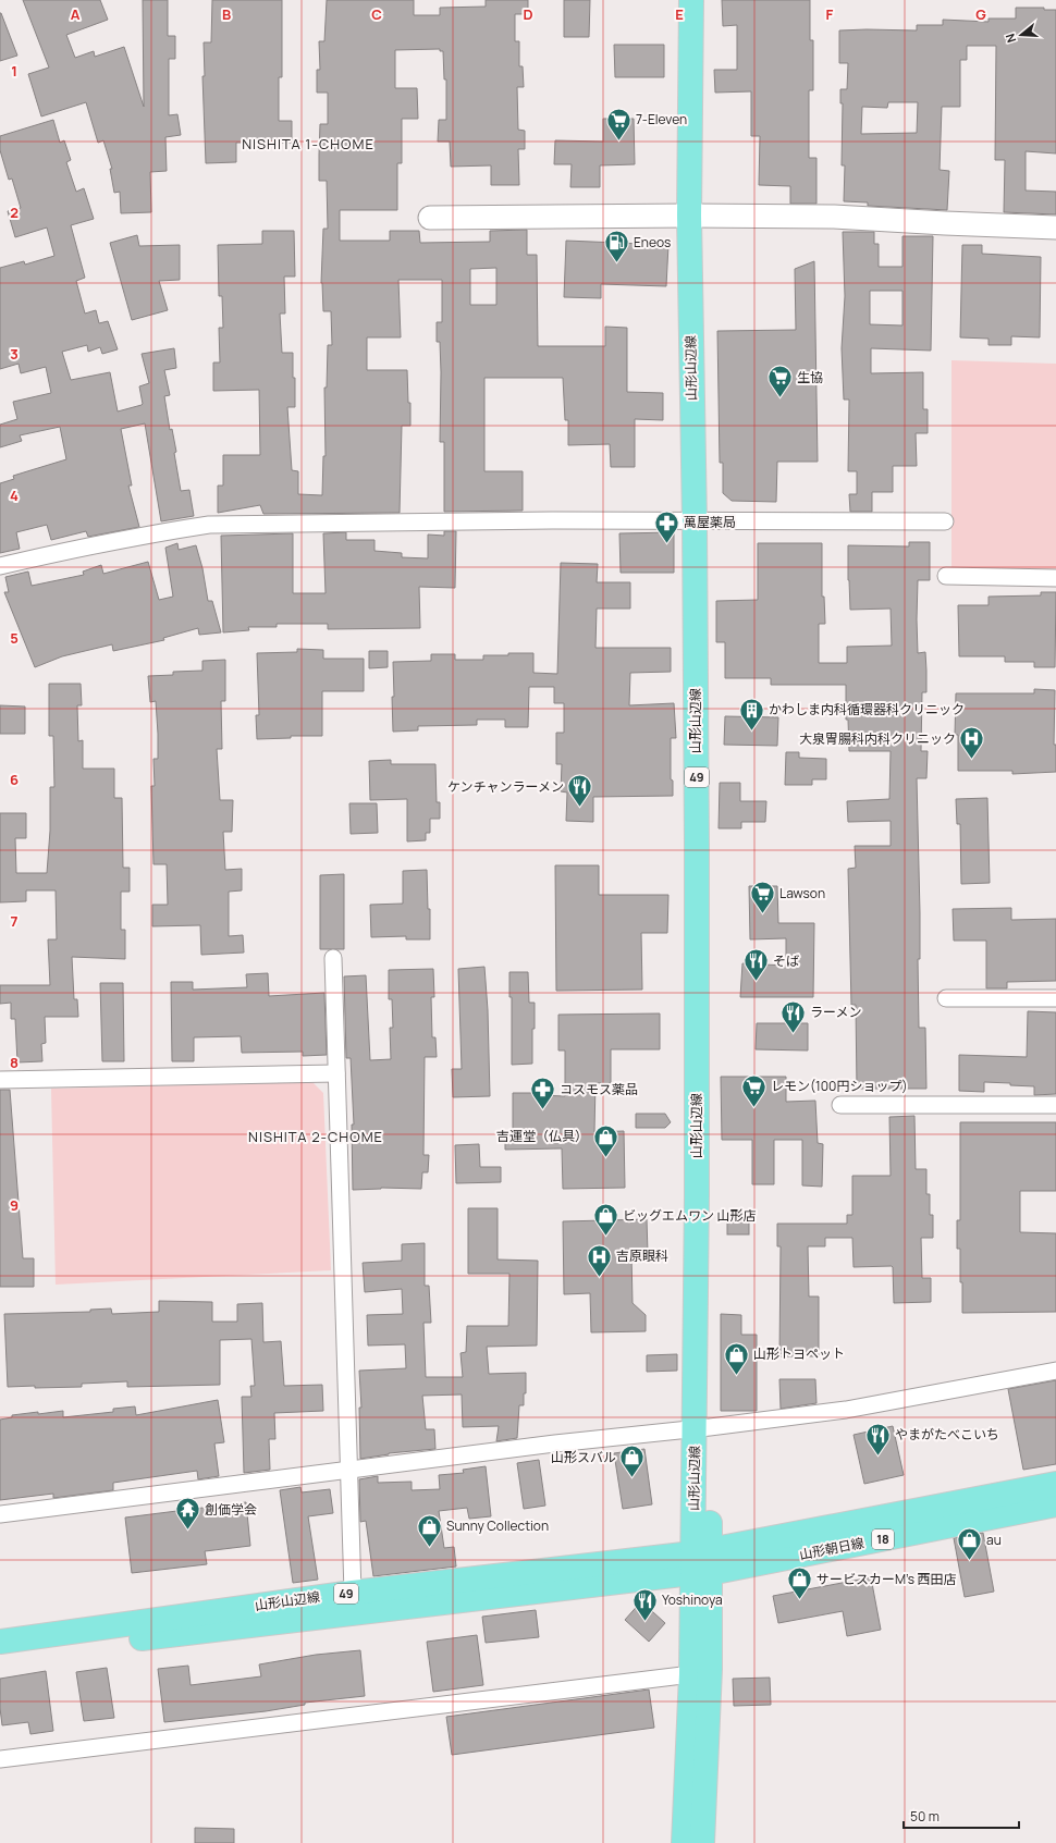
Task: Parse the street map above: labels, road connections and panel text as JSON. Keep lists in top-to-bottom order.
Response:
{
  "streets": {
    "main road": [
      "山形山辺線",
      "49",
      "18",
      "山形朝日線"
    ]
  },
  "crossings": [
    ["山形山辺線", "山形朝日線"]
  ],
  "districts": ["NISHITA 1-CHOME", "NISHITA 2-CHOME"],
  "places": {
    "supermarket": [
      "7-Eleven",
      "生協",
      "Lawson",
      "レモン(100円ショップ)"
    ],
    "fuel station": ["Eneos"],
    "pharmacy": ["萬屋薬局", "コスモス薬品"],
    "building": ["かわしま内科循環器科クリニック"],
    "hospital": ["大泉胃腸科内科クリニック", "吉原眼科"],
    "restaurant": [
      "ケンチャンラーメン",
      "そば",
      "ラーメン",
      "やまがたべこいち",
      "Yoshinoya"
    ],
    "shop": [
      "吉運堂（仏具）",
      "ビッグエムワン 山形店",
      "山形トヨペット",
      "山形スバル",
      "Sunny Collection",
      "au",
      "サービスカーM's 西田店"
    ],
    "temple": ["創価学会"]
  },
  "scale_bar": "50 m",
  "north": "left",
  "grid": {
    "columns": [
      "A",
      "B",
      "C",
      "D",
      "E",
      "F",
      "G"
    ],
    "rows": [
      "1",
      "2",
      "3",
      "4",
      "5",
      "6",
      "7",
      "8",
      "9"
    ]
  }
}
